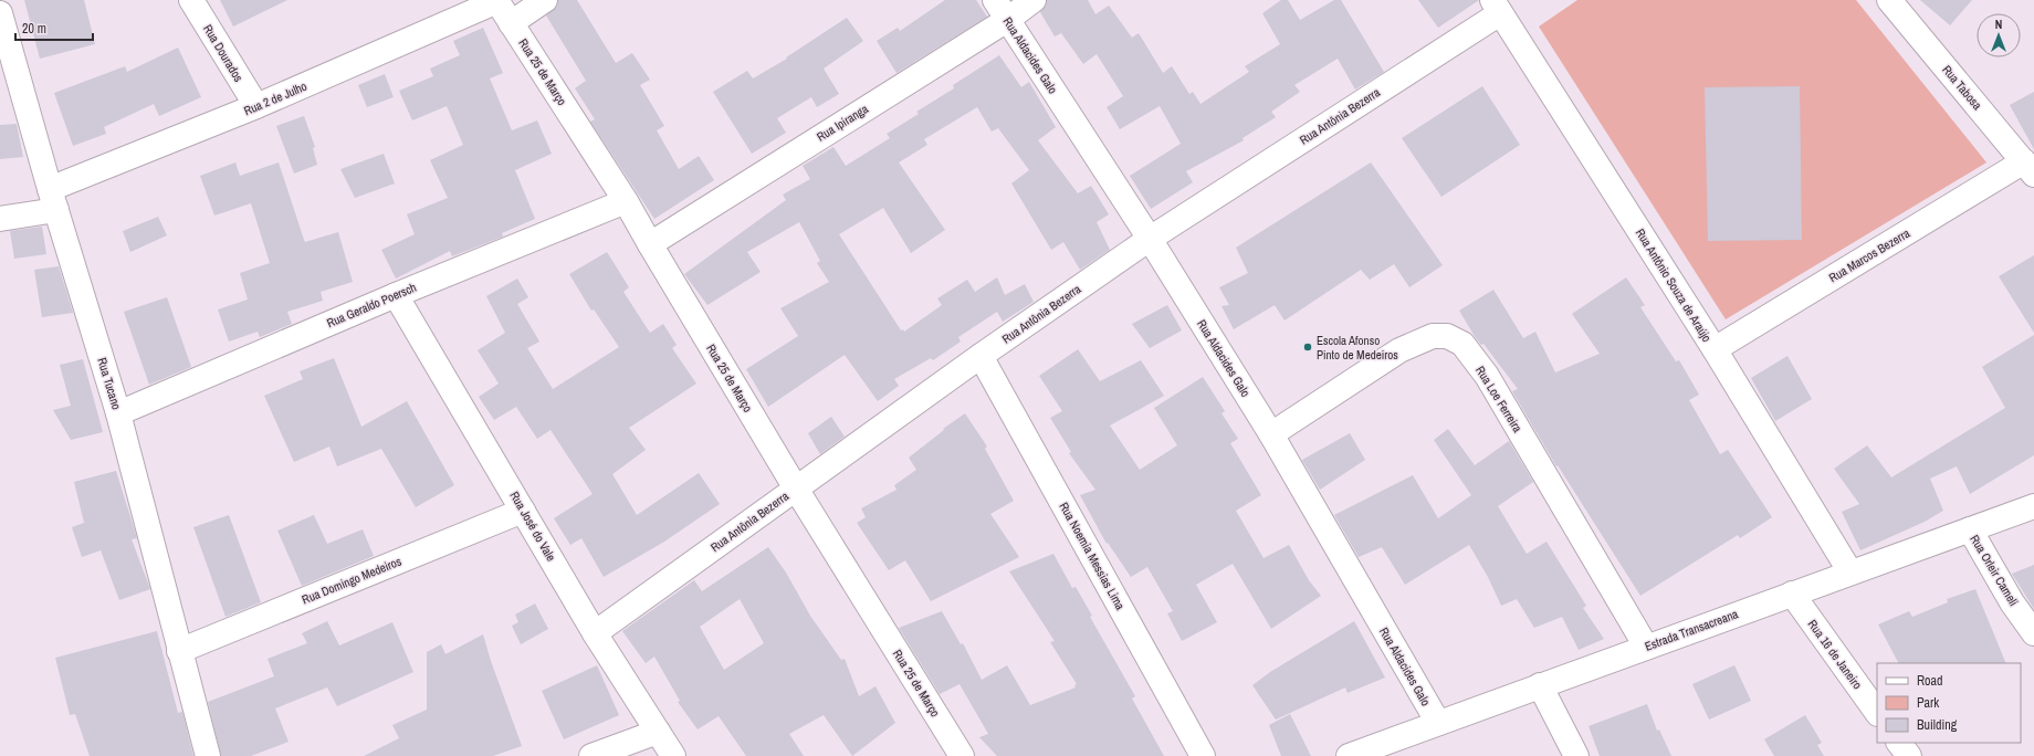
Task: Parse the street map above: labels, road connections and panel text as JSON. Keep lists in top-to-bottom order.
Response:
{
  "streets": {
    "street": [
      "Rua Dourados",
      "Rua Aldacides Galo",
      "Rua 25 de Março",
      "Rua Tabosa",
      "Rua 2 de Julho",
      "Rua Antônia Bezerra",
      "Rua Ipiranga",
      "Rua Marcos Bezerra",
      "Rua Antônio Souza de Araújo",
      "Rua Geraldo Poersch",
      "Rua Tucano",
      "Rua Loe Ferreira",
      "Rua José do Vale",
      "Rua Noemia Messias Lima",
      "Rua Orleir Cameli",
      "Rua Domingo Medeiros",
      "Estrada Transacreana",
      "Rua 16 de Janeiro"
    ]
  },
  "crossings": [
    ["Rua Dourados", "Rua 2 de Julho"],
    ["Rua Aldacides Galo", "Rua Antônia Bezerra"],
    ["Rua Aldacides Galo", "Rua Ipiranga"],
    ["Rua Aldacides Galo", "Rua Loe Ferreira"],
    ["Rua Aldacides Galo", "Estrada Transacreana"],
    ["Rua 25 de Março", "Rua 2 de Julho"],
    ["Rua 25 de Março", "Rua Antônia Bezerra"],
    ["Rua 25 de Março", "Rua Ipiranga"],
    ["Rua 25 de Março", "Rua Geraldo Poersch"],
    ["Rua Tabosa", "Rua Marcos Bezerra"],
    ["Rua 2 de Julho", "Rua Tucano"],
    ["Rua Antônia Bezerra", "Rua Antônio Souza de Araújo"],
    ["Rua Antônia Bezerra", "Rua José do Vale"],
    ["Rua Antônia Bezerra", "Rua Noemia Messias Lima"],
    ["Rua Marcos Bezerra", "Rua Antônio Souza de Araújo"],
    ["Rua Antônio Souza de Araújo", "Estrada Transacreana"],
    ["Rua Geraldo Poersch", "Rua Tucano"],
    ["Rua Geraldo Poersch", "Rua José do Vale"],
    ["Rua Tucano", "Rua Domingo Medeiros"],
    ["Rua Loe Ferreira", "Estrada Transacreana"],
    ["Rua José do Vale", "Rua Domingo Medeiros"],
    ["Rua Orleir Cameli", "Estrada Transacreana"],
    ["Estrada Transacreana", "Rua 16 de Janeiro"]
  ],
  "places": ["Escola Afonso Pinto de Medeiros"],
  "legend": ["Road", "Park", "Building"],
  "scale_bar": "20 m",
  "north": "top"
}
